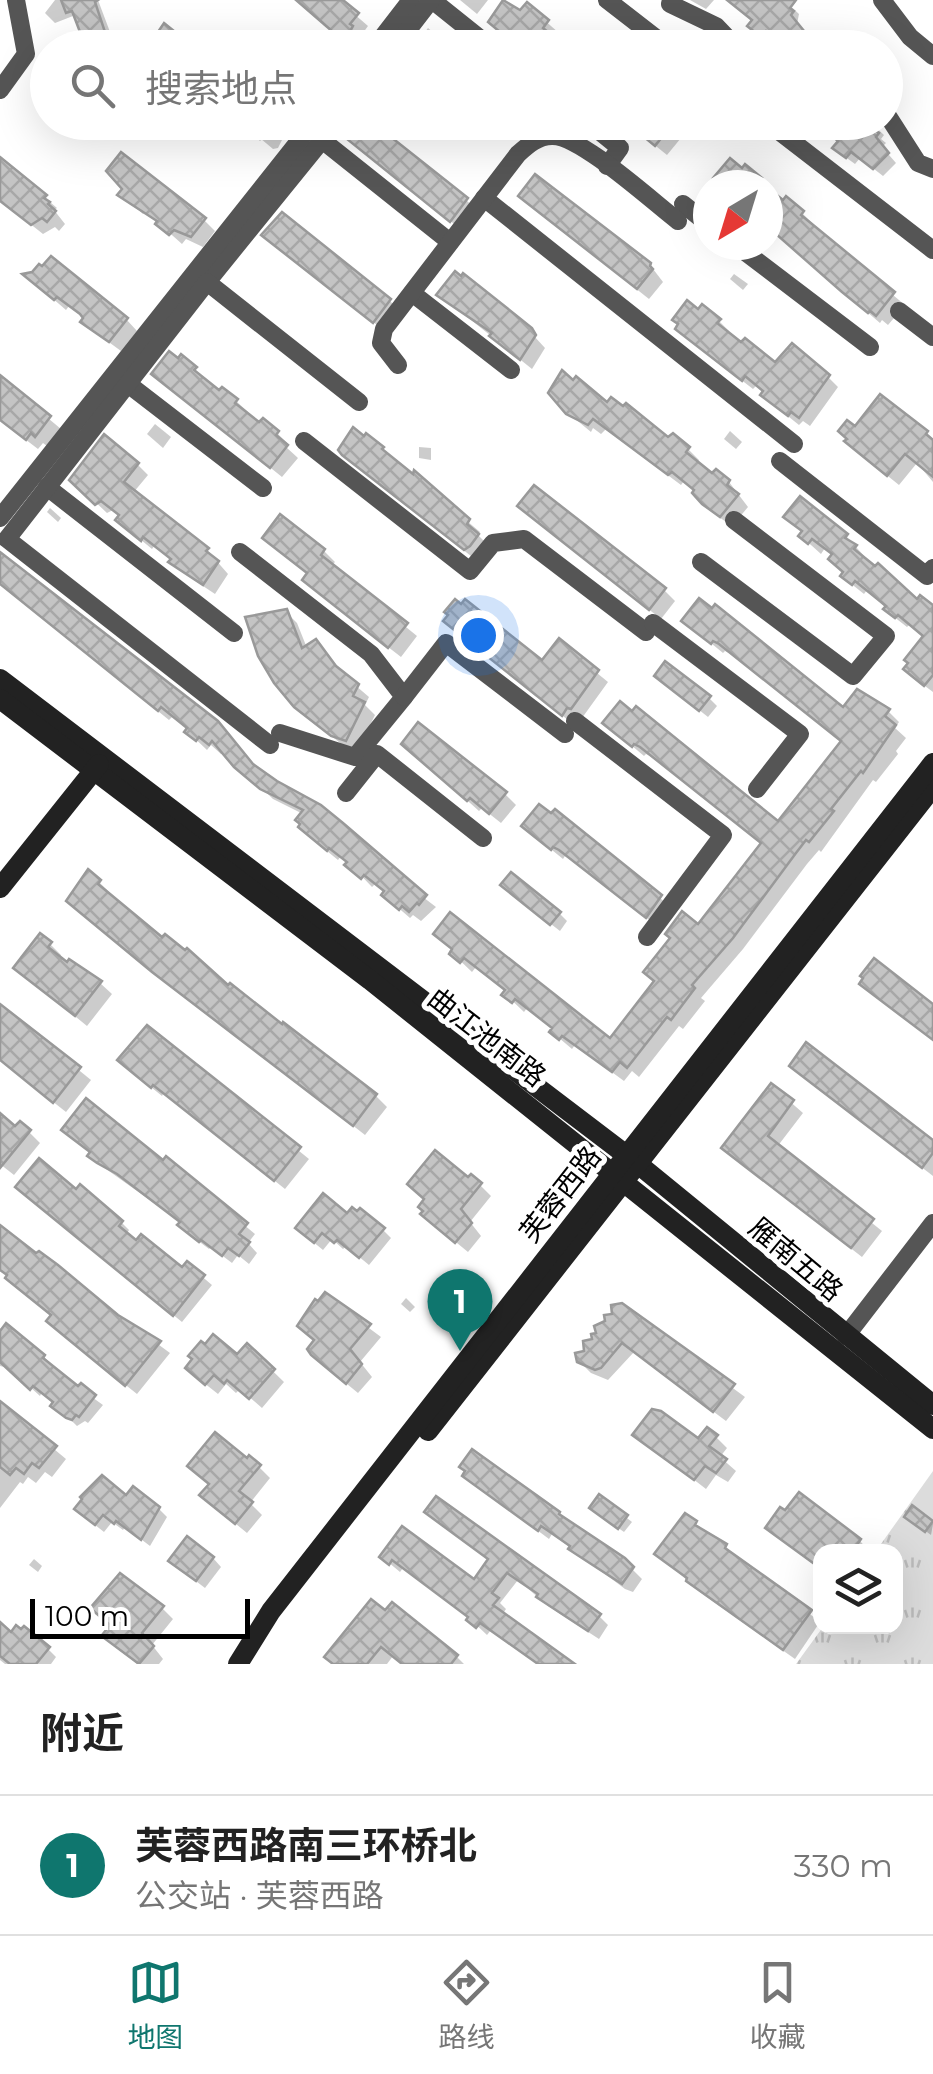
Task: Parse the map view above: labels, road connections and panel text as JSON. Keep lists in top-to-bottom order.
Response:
{
  "streets": {
    "main road": ["曲江池南路", "芙蓉西路", "雁南五路"]
  },
  "crossings": [
    ["曲江池南路", "芙蓉西路"],
    ["曲江池南路", "雁南五路"],
    ["芙蓉西路", "雁南五路"]
  ],
  "scale_bar": "100 m",
  "north": "bottom left",
  "page": {
    "search": "搜索地点",
    "pins": "1",
    "scale": "100 m",
    "heading": "附近",
    "list": [
      {
        "mark": "1",
        "name": "芙蓉西路南三环桥北",
        "note": "公交站 · 芙蓉西路",
        "value": "330 m"
      }
    ],
    "nav": ["地图", "路线", "收藏"]
  }
}
